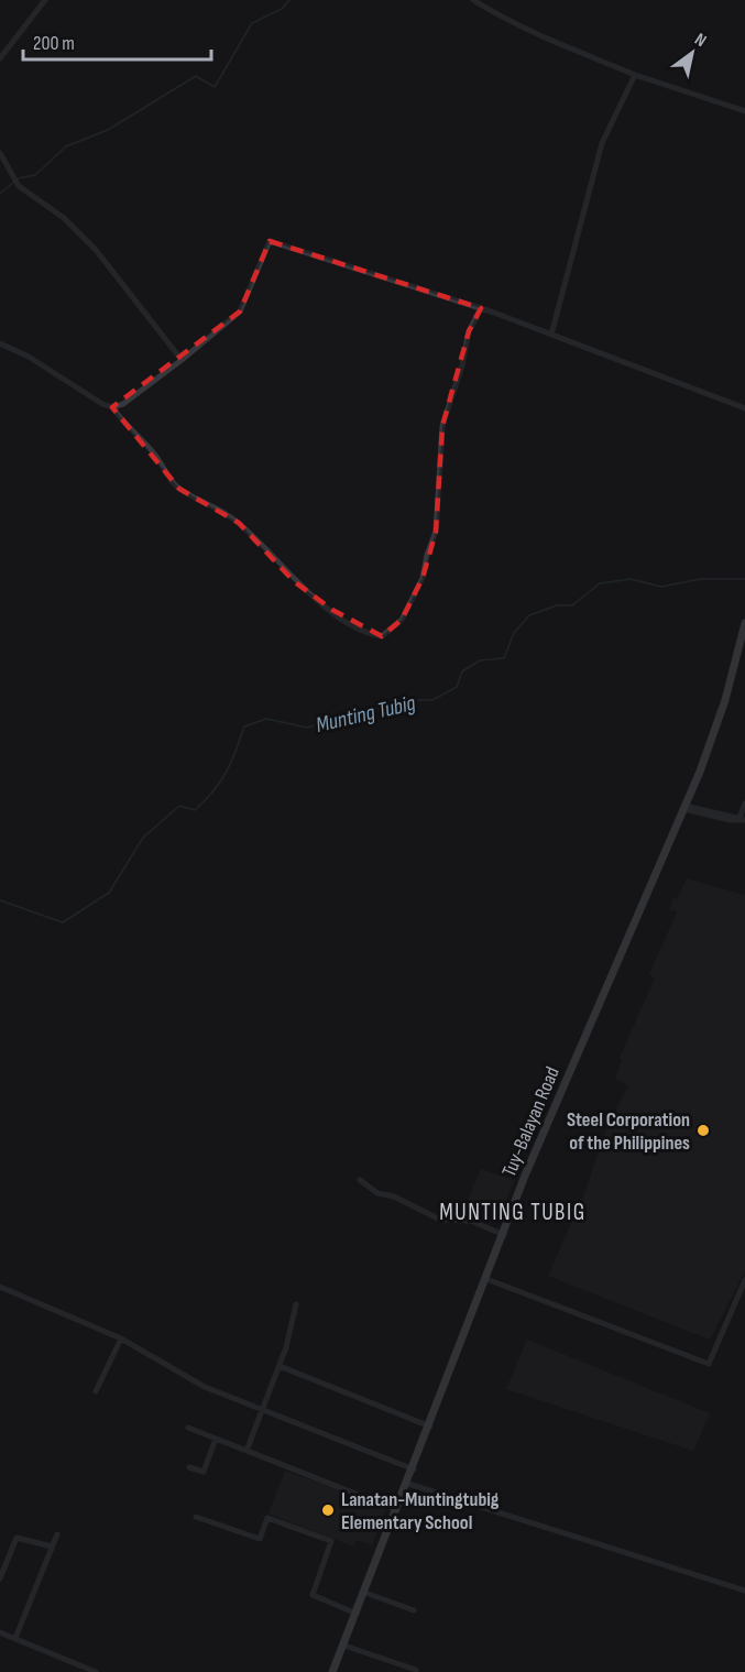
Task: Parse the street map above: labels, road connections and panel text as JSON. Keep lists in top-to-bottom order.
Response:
{
  "streets": {
    "main road": ["Tuy-Balayan Road"]
  },
  "districts": ["MUNTING TUBIG"],
  "water": ["Munting Tubig"],
  "places": ["Steel Corporation of the Philippines", "Lanatan-Muntingtubig Elementary School"],
  "scale_bar": "200 m",
  "north": "top right"
}
